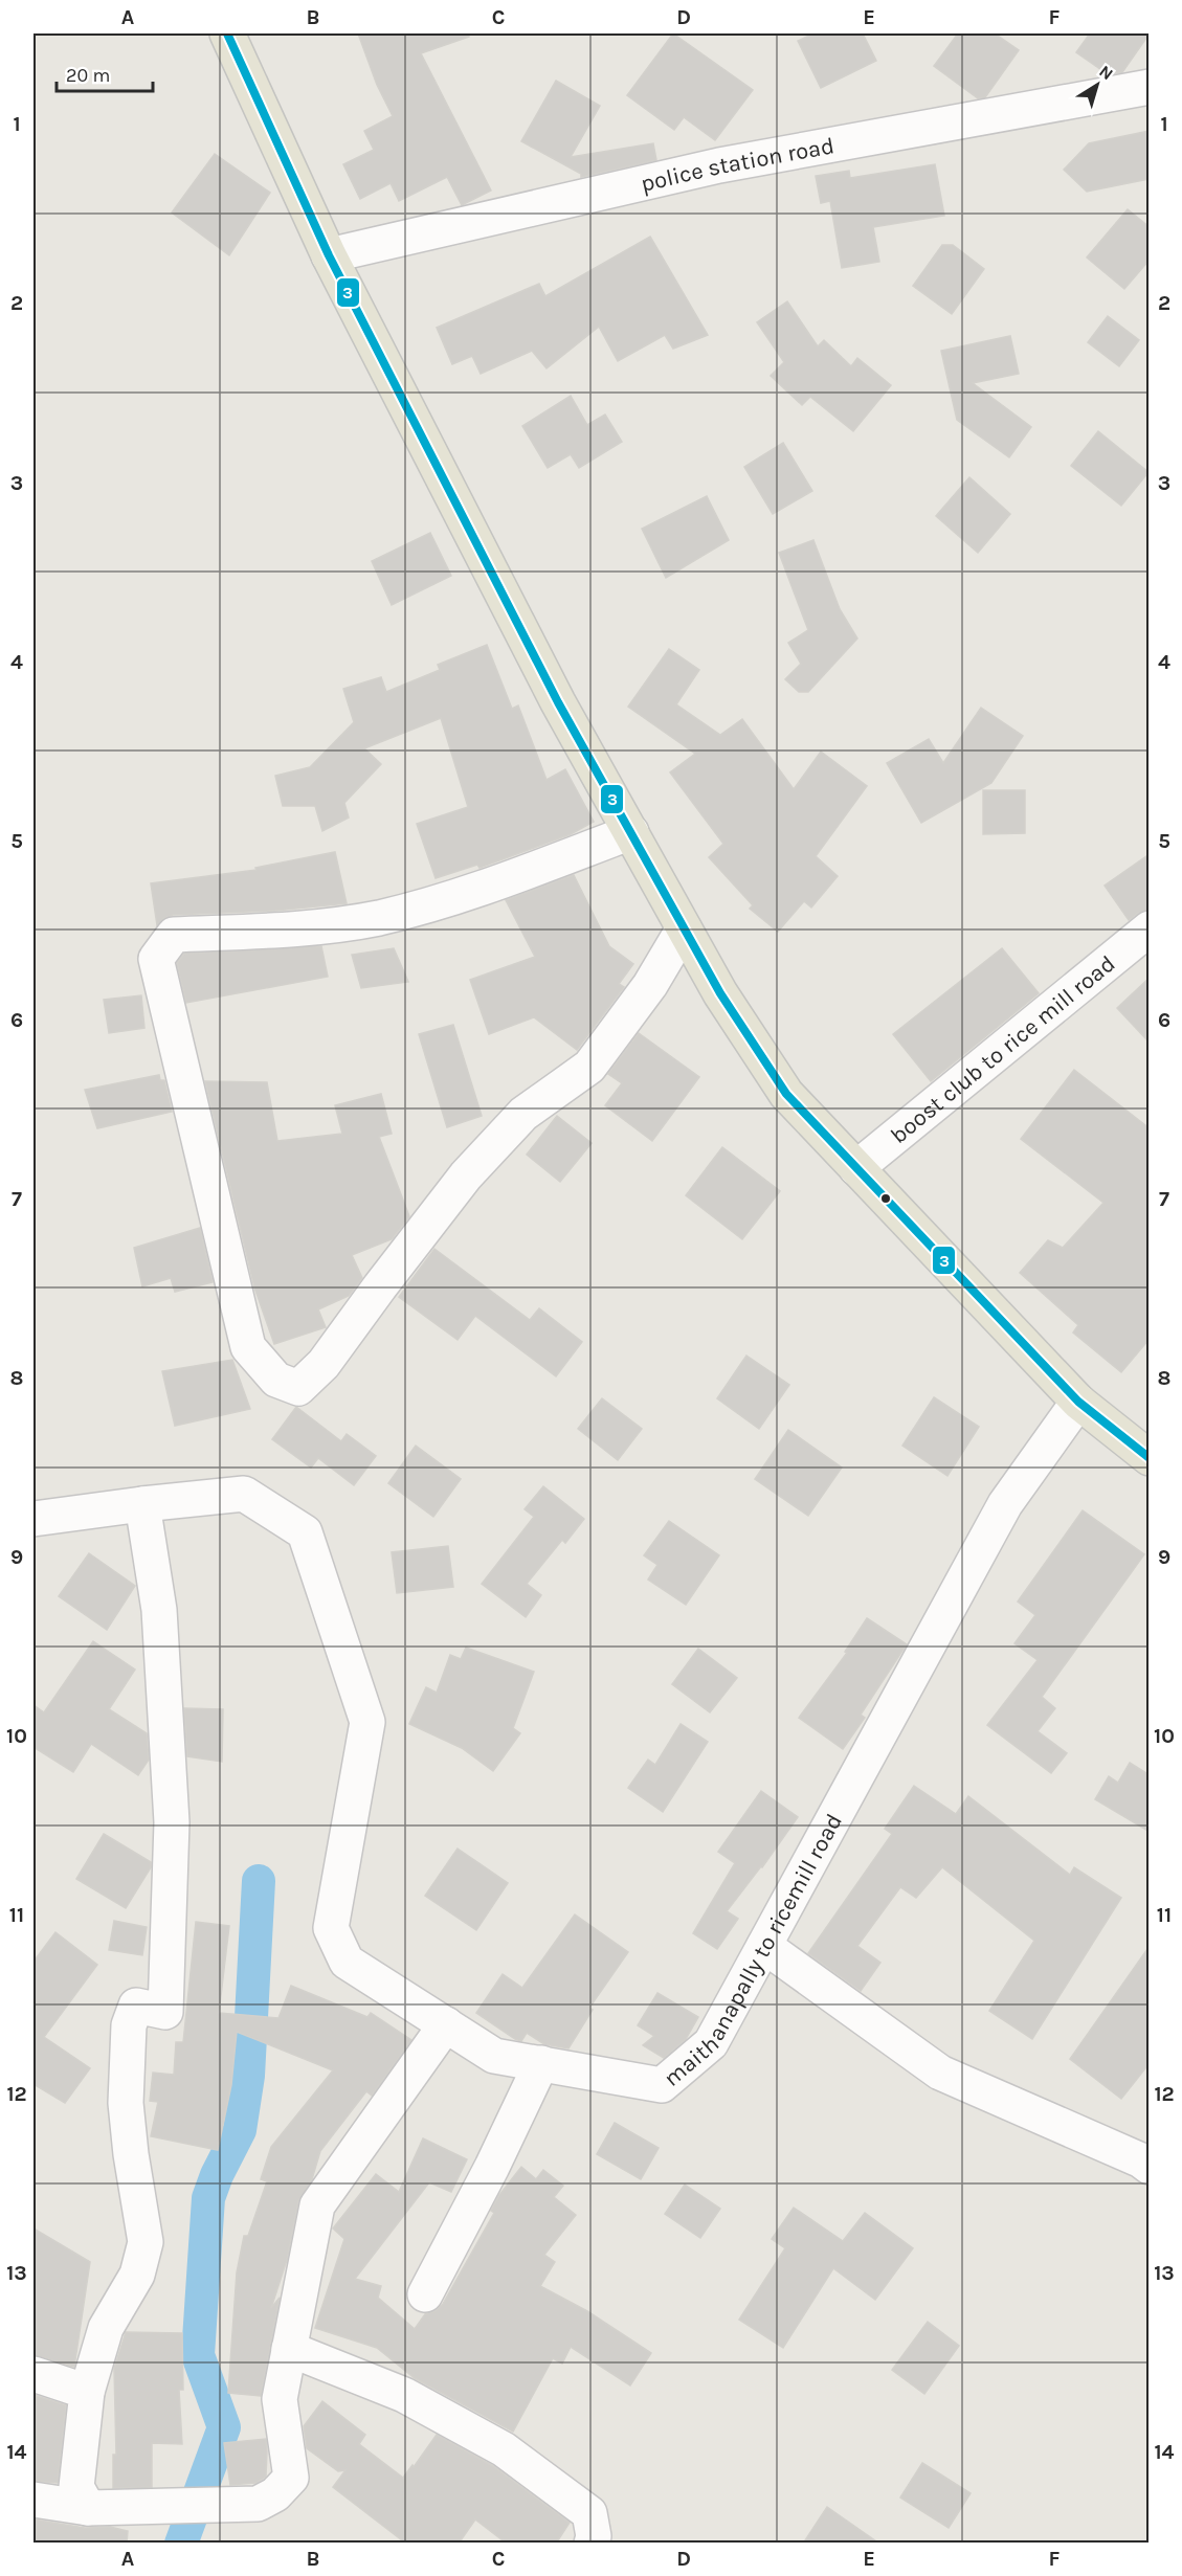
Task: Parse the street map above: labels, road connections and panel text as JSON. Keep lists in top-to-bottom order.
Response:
{
  "streets": {
    "street": ["police station road", "boost club to rice mill road", "maithanapally to ricemill road"]
  },
  "lines": ["transit line 3"],
  "scale_bar": "20 m",
  "north": "top right",
  "grid": {
    "columns": [
      "A",
      "B",
      "C",
      "D",
      "E",
      "F"
    ],
    "rows": [
      "1",
      "2",
      "3",
      "4",
      "5",
      "6",
      "7",
      "8",
      "9",
      "10",
      "11",
      "12",
      "13",
      "14"
    ]
  }
}
